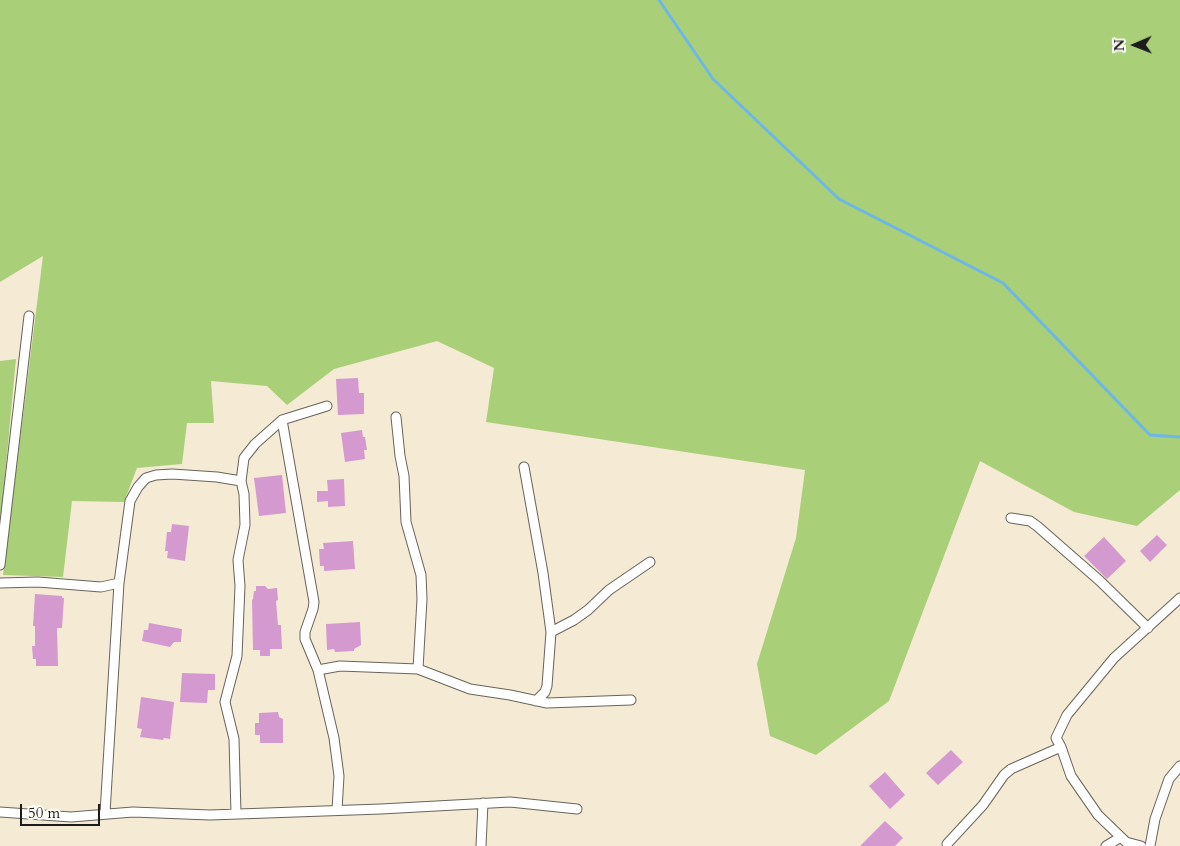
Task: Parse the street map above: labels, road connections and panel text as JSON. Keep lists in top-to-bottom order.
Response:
{
  "scale_bar": "50 m",
  "north": "left"
}
